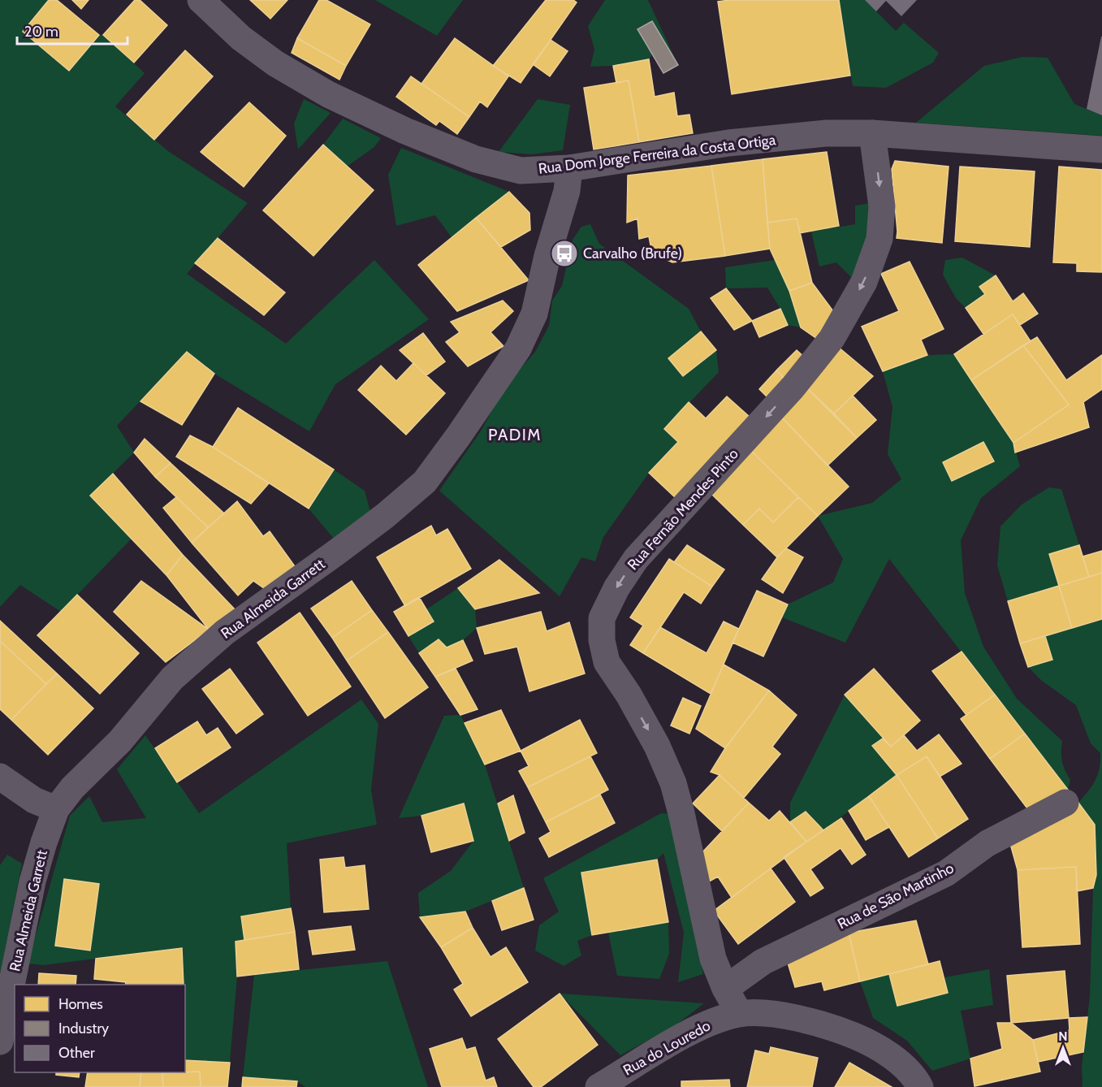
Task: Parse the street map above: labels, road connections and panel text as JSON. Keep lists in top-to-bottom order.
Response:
{
  "streets": {
    "street": [
      "Rua Dom Jorge Ferreira da Costa Ortiga",
      "Rua Fernão Mendes Pinto",
      "Rua Almeida Garrett",
      "Rua de São Martinho",
      "Rua do Louredo"
    ]
  },
  "crossings": [
    ["Rua Dom Jorge Ferreira da Costa Ortiga", "Rua Fernão Mendes Pinto"],
    ["Rua Dom Jorge Ferreira da Costa Ortiga", "Rua Almeida Garrett"],
    ["Rua Fernão Mendes Pinto", "Rua de São Martinho"],
    ["Rua Fernão Mendes Pinto", "Rua do Louredo"]
  ],
  "one_way": ["Rua Fernão Mendes Pinto"],
  "districts": ["PADIM"],
  "places": {
    "bus stop": ["Carvalho (Brufe)"]
  },
  "legend": ["Homes", "Industry", "Other"],
  "scale_bar": "20 m",
  "north": "top"
}
